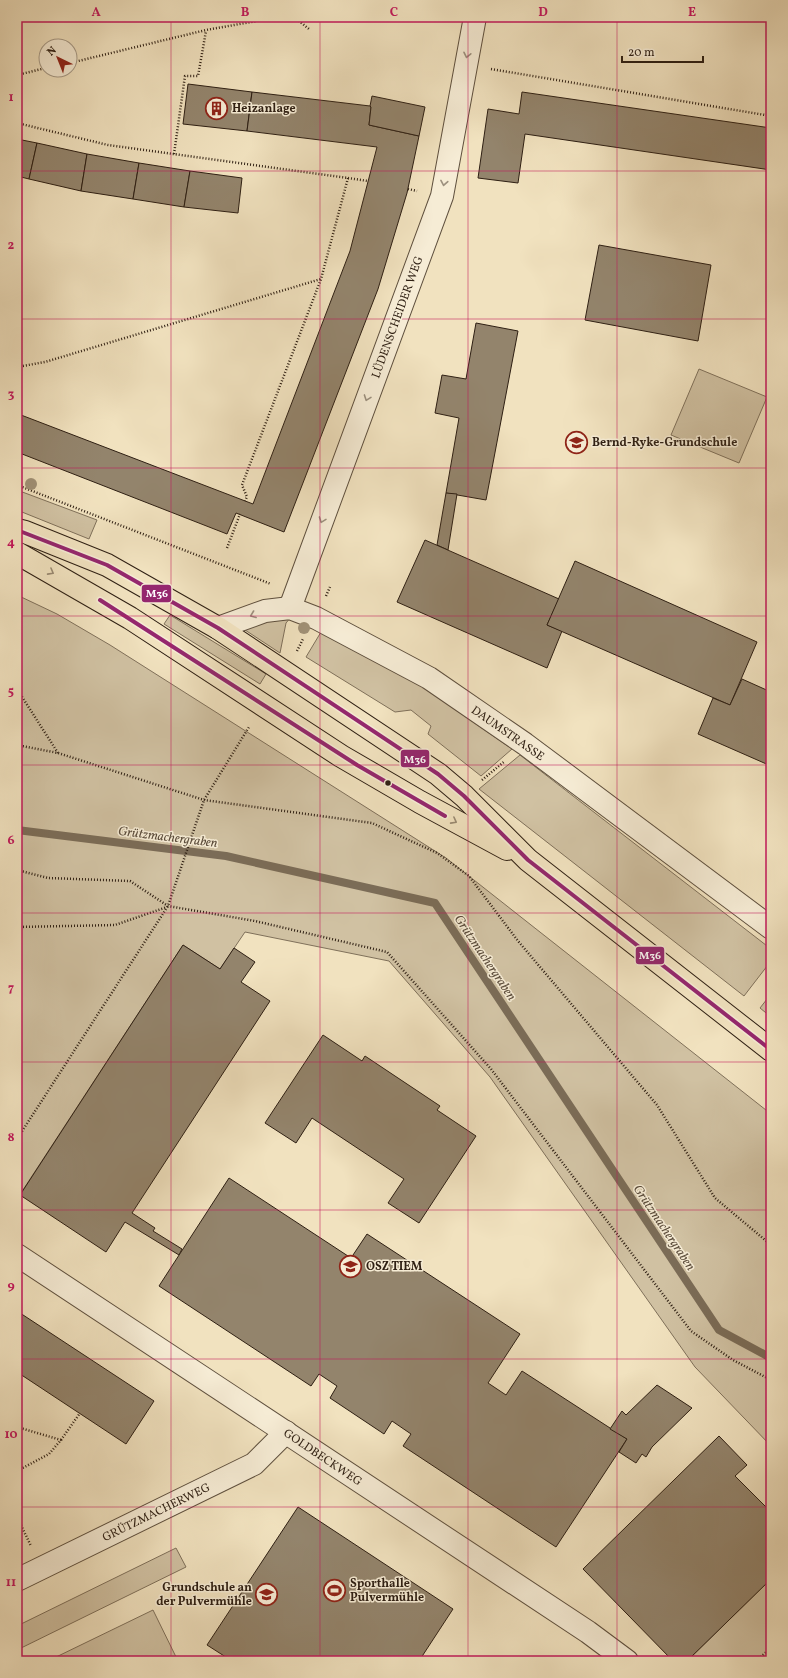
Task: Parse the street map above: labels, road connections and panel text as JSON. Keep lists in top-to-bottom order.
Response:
{
  "streets": {
    "street": [
      "LÜDENSCHEIDER WEG",
      "DAUMSTRASSE",
      "GOLDBECKWEG",
      "GRÜTZMACHERWEG"
    ]
  },
  "crossings": [
    ["LÜDENSCHEIDER WEG", "DAUMSTRASSE"],
    ["GOLDBECKWEG", "GRÜTZMACHERWEG"]
  ],
  "one_way": ["LÜDENSCHEIDER WEG"],
  "water": ["Grützmachergraben"],
  "places": {
    "building": ["Heizanlage"],
    "school or university": ["Bernd-Ryke-Grundschule", "OSZ TIEM", "Grundschule an der Pulvermühle"],
    "sports": ["Sporthalle Pulvermühle"]
  },
  "lines": ["transit line M36"],
  "scale_bar": "20 m",
  "north": "top left",
  "grid": {
    "columns": [
      "A",
      "B",
      "C",
      "D",
      "E"
    ],
    "rows": [
      "1",
      "2",
      "3",
      "4",
      "5",
      "6",
      "7",
      "8",
      "9",
      "10",
      "11"
    ]
  }
}
